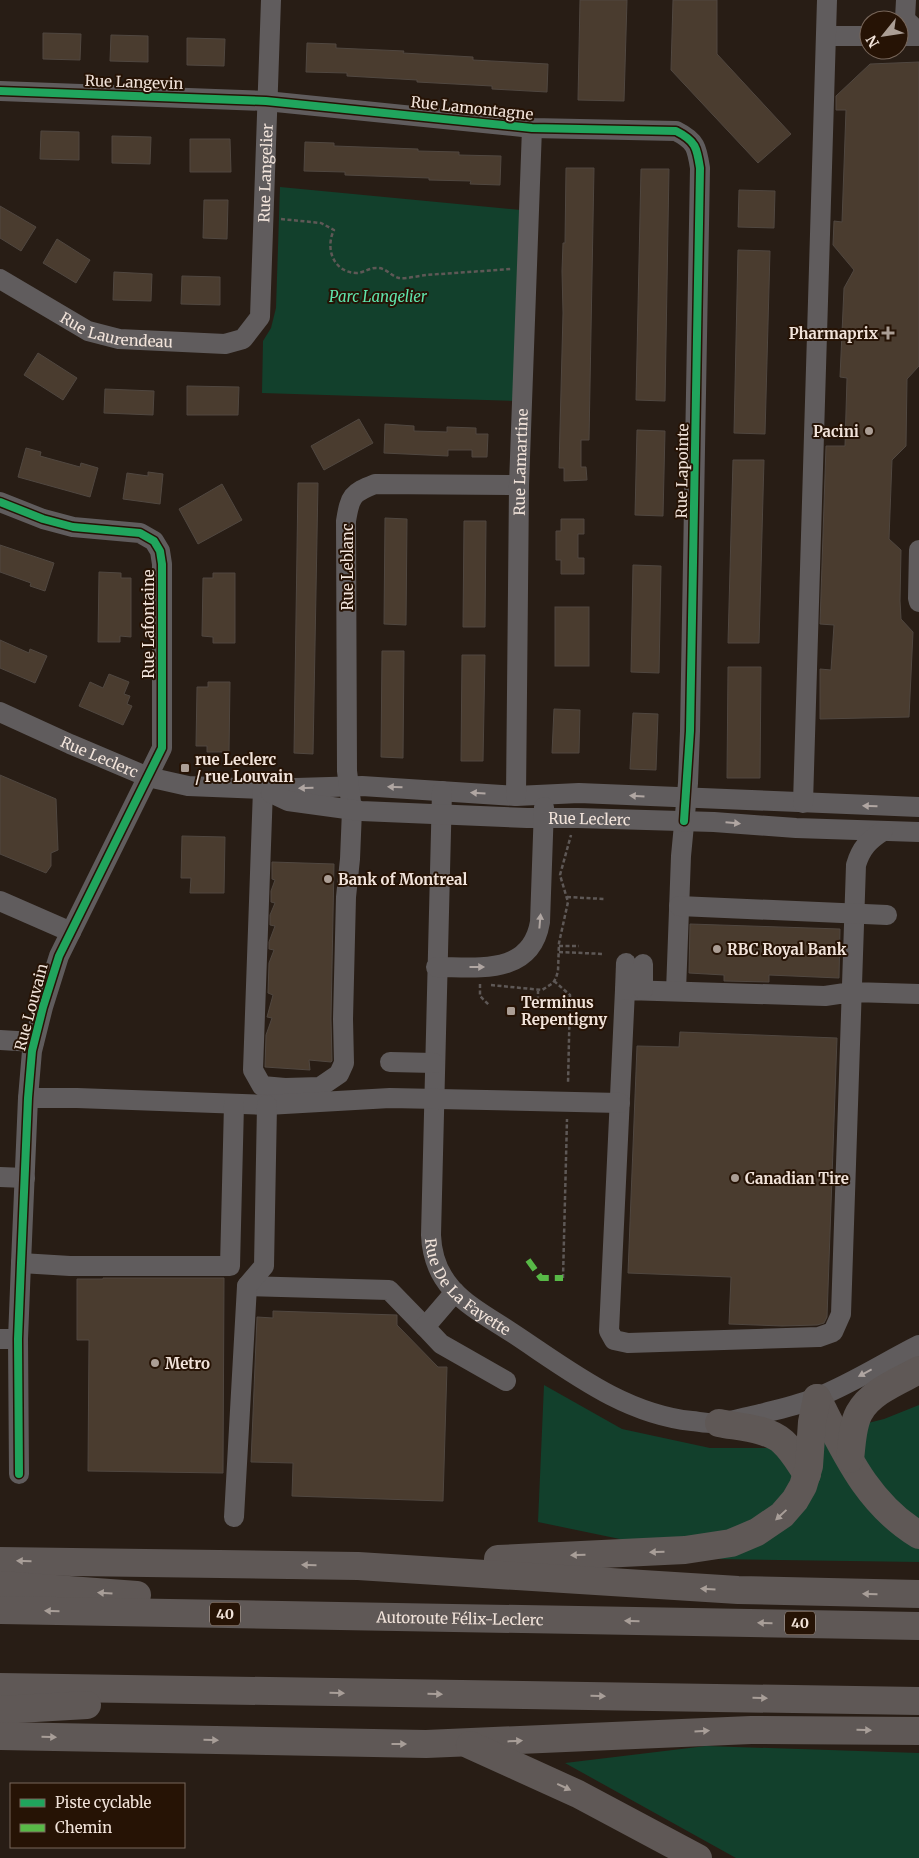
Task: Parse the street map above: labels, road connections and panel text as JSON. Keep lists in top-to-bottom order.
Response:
{
  "streets": {
    "highway": ["40", "Autoroute Félix-Leclerc"],
    "street": [
      "Rue Langevin",
      "Rue Lamontagne",
      "Rue Langelier",
      "Rue Laurendeau",
      "Rue Lamartine",
      "Rue Lapointe",
      "Rue Leblanc",
      "Rue Lafontaine",
      "Rue Leclerc",
      "Rue Louvain",
      "Rue De La Fayette"
    ]
  },
  "crossings": [
    ["Rue Langevin", "Rue Lamontagne"],
    ["Rue Langevin", "Rue Langelier"],
    ["Rue Lamontagne", "Rue Langelier"],
    ["Rue Lamontagne", "Rue Lamartine"],
    ["Rue Lamontagne", "Rue Lapointe"],
    ["Rue Langelier", "Rue Laurendeau"],
    ["Rue Lamartine", "Rue Leblanc"],
    ["Rue Lamartine", "Rue Leclerc"],
    ["Rue Lapointe", "Rue Leclerc"],
    ["Rue Leblanc", "Rue Leclerc"],
    ["Rue Lafontaine", "Rue Leclerc"],
    ["Rue Lafontaine", "Rue Louvain"],
    ["Rue Leclerc", "Rue Louvain"],
    ["Rue Leclerc", "Rue De La Fayette"]
  ],
  "parks": ["Parc Langelier"],
  "places": {
    "health": ["Pharmaprix"],
    "other": [
      "Pacini",
      "Bank of Montreal",
      "RBC Royal Bank",
      "Canadian Tire",
      "Metro"
    ],
    "transit": ["rue Leclerc / rue Louvain", "Terminus Repentigny"]
  },
  "legend": ["Piste cyclable", "Chemin"],
  "north": "bottom left"
}
